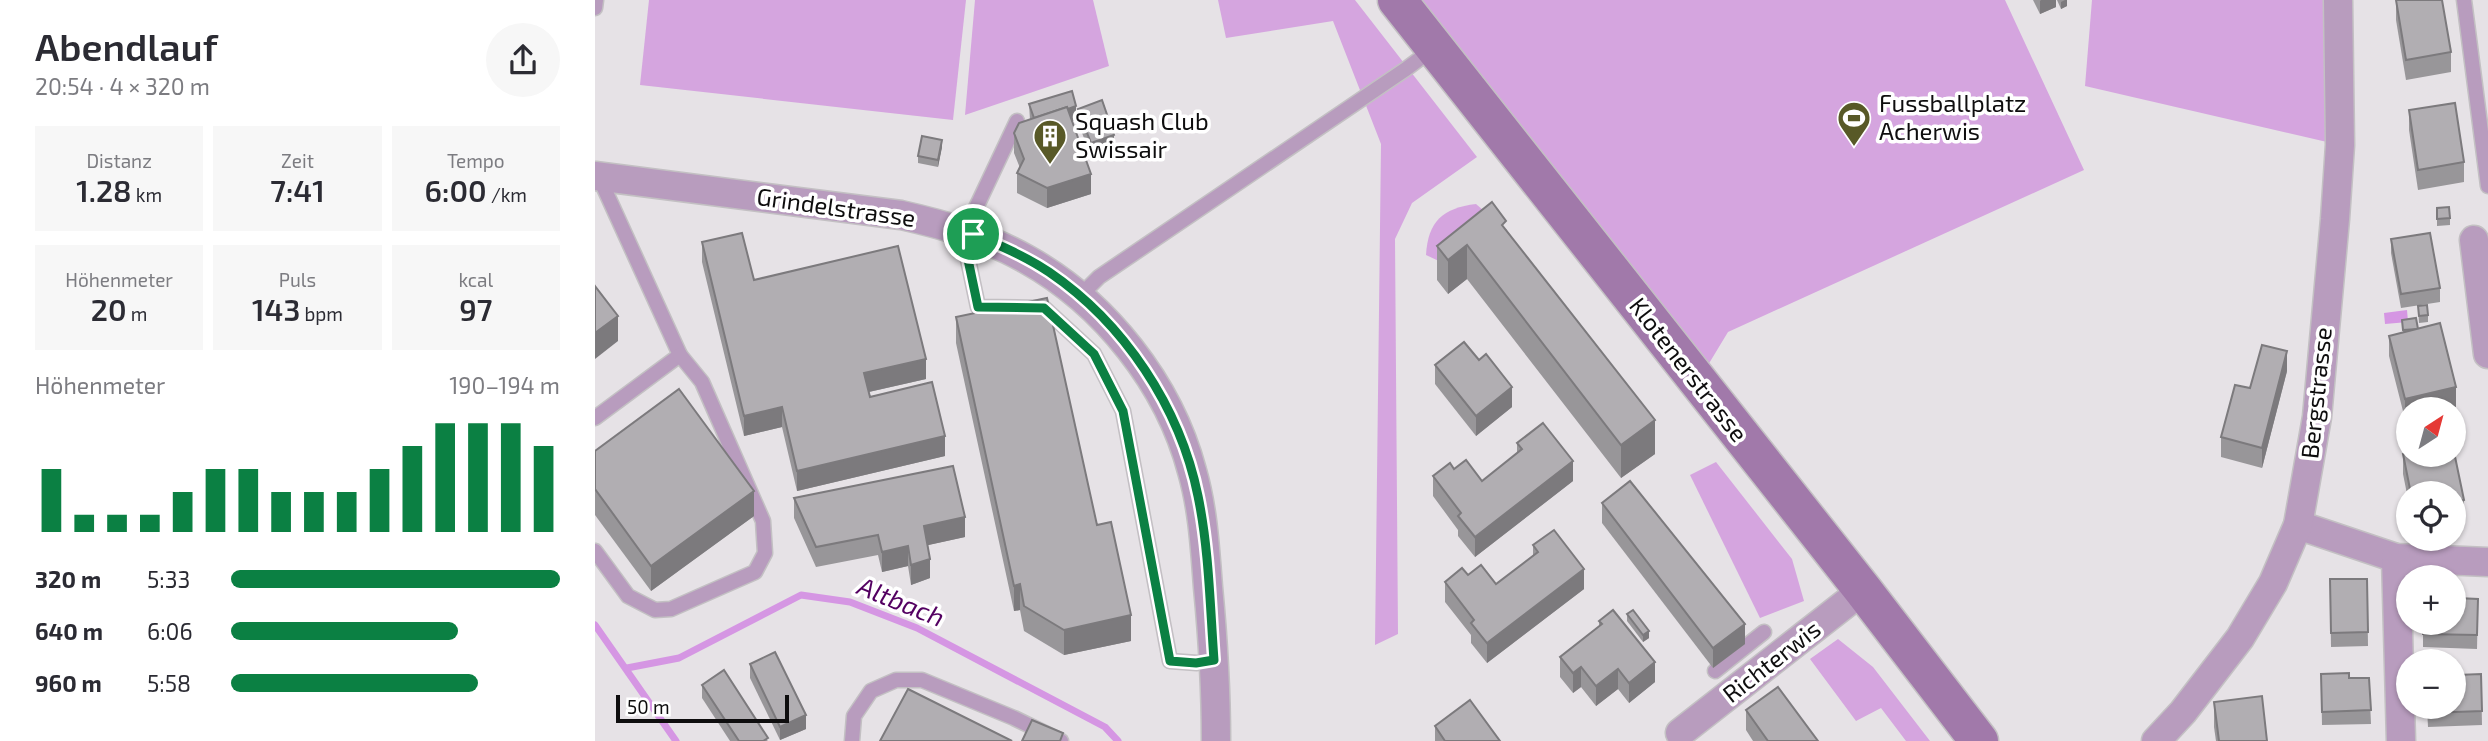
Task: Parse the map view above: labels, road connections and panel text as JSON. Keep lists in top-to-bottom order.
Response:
{
  "streets": {
    "main road": ["Klotenerstrasse"],
    "street": ["Grindelstrasse", "Bergstrasse", "Richterwis"]
  },
  "crossings": [
    ["Klotenerstrasse", "Richterwis"]
  ],
  "water": ["Altbach"],
  "places": {
    "sports": ["Fussballplatz Acherwis"],
    "building": ["Squash Club Swissair"]
  },
  "scale_bar": "50 m",
  "north": "top right",
  "page": {
    "heading": ["Abendlauf", "20:54 · 4 × 320 m"],
    "stats": [
      ["Distanz", "1.28 km"],
      ["Zeit", "7:41"],
      ["Tempo", "6:00 /km"],
      ["Höhenmeter", "20 m"],
      ["Puls", "143 bpm"],
      ["kcal", "97"]
    ],
    "chart": ["Höhenmeter", "190–194 m"],
    "map_buttons": ["+", "−"],
    "list": [
      {
        "name": "320 m",
        "note": "5:33"
      },
      {
        "name": "640 m",
        "note": "6:06"
      },
      {
        "name": "960 m",
        "note": "5:58"
      }
    ],
    "scale": "50 m"
  }
}
